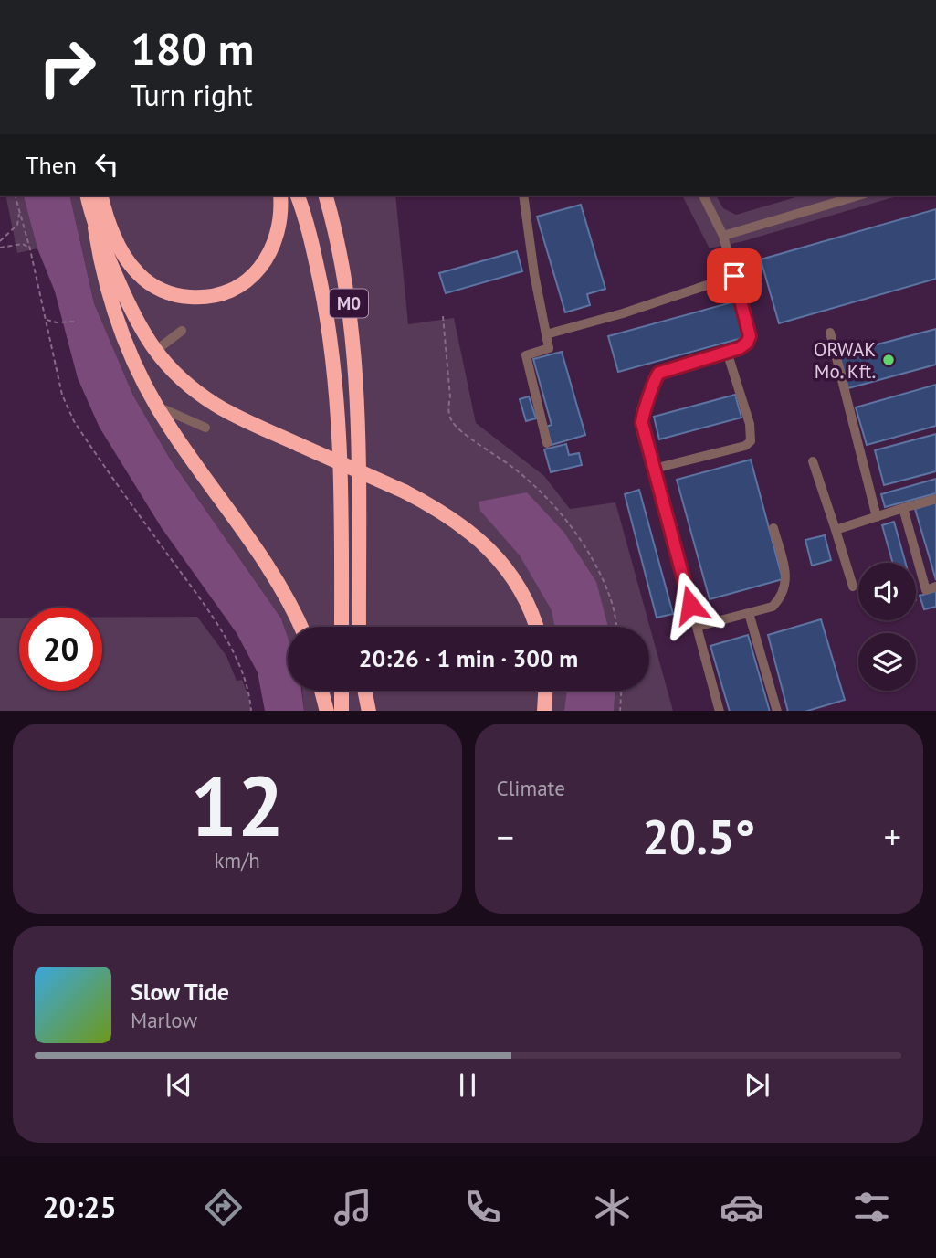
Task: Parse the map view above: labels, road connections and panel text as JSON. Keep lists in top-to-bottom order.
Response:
{
  "streets": {
    "highway": ["M0"]
  },
  "places": ["ORWAK Mo. Kft."],
  "page": {
    "turn": ["180 m", "Turn right"],
    "then": "Then",
    "limit": "20",
    "trip": "20:26 · 1 min · 300 m",
    "tile": [
      ["12", "km/h"],
      "Climate"
    ],
    "heat": ["−", "20.5°", "+"],
    "song": ["Slow Tide", "Marlow"],
    "tabs": "20:25"
  }
}
